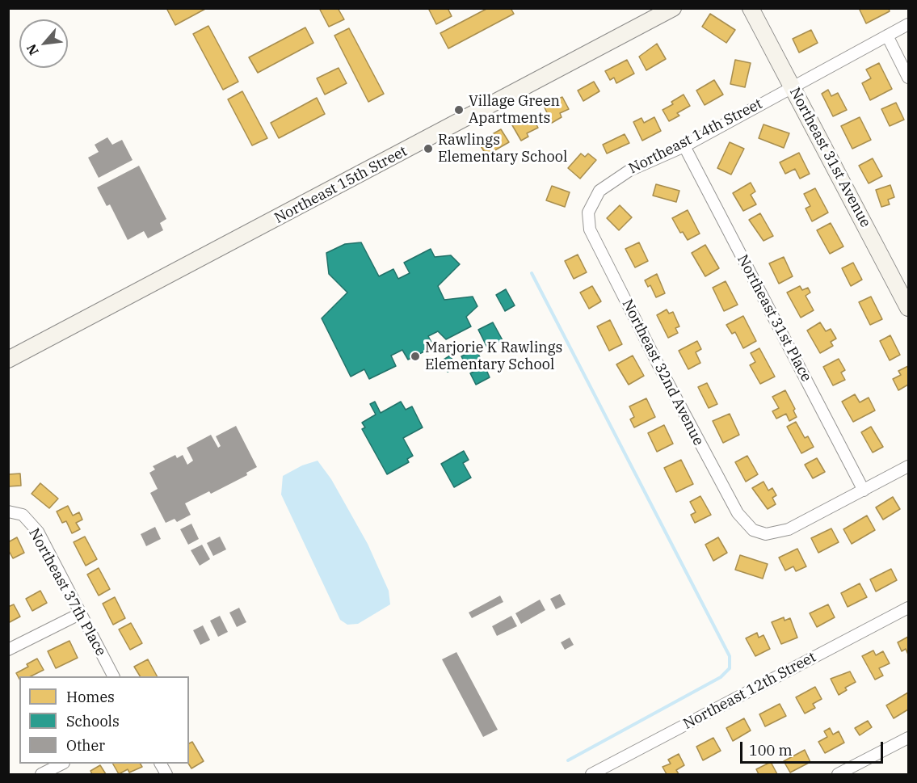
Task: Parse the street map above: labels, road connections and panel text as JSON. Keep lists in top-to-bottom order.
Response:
{
  "streets": {
    "street": [
      "Northeast 14th Street",
      "Northeast 31st Avenue",
      "Northeast 15th Street",
      "Northeast 31st Place",
      "Northeast 32nd Avenue",
      "Northeast 37th Place",
      "Northeast 12th Street"
    ]
  },
  "crossings": [
    ["Northeast 14th Street", "Northeast 31st Avenue"],
    ["Northeast 14th Street", "Northeast 31st Place"],
    ["Northeast 14th Street", "Northeast 32nd Avenue"],
    ["Northeast 31st Place", "Northeast 32nd Avenue"]
  ],
  "places": ["Village Green Apartments", "Rawlings Elementary School", "Marjorie K Rawlings Elementary School"],
  "legend": ["Homes", "Schools", "Other"],
  "scale_bar": "100 m",
  "north": "bottom left"
}
